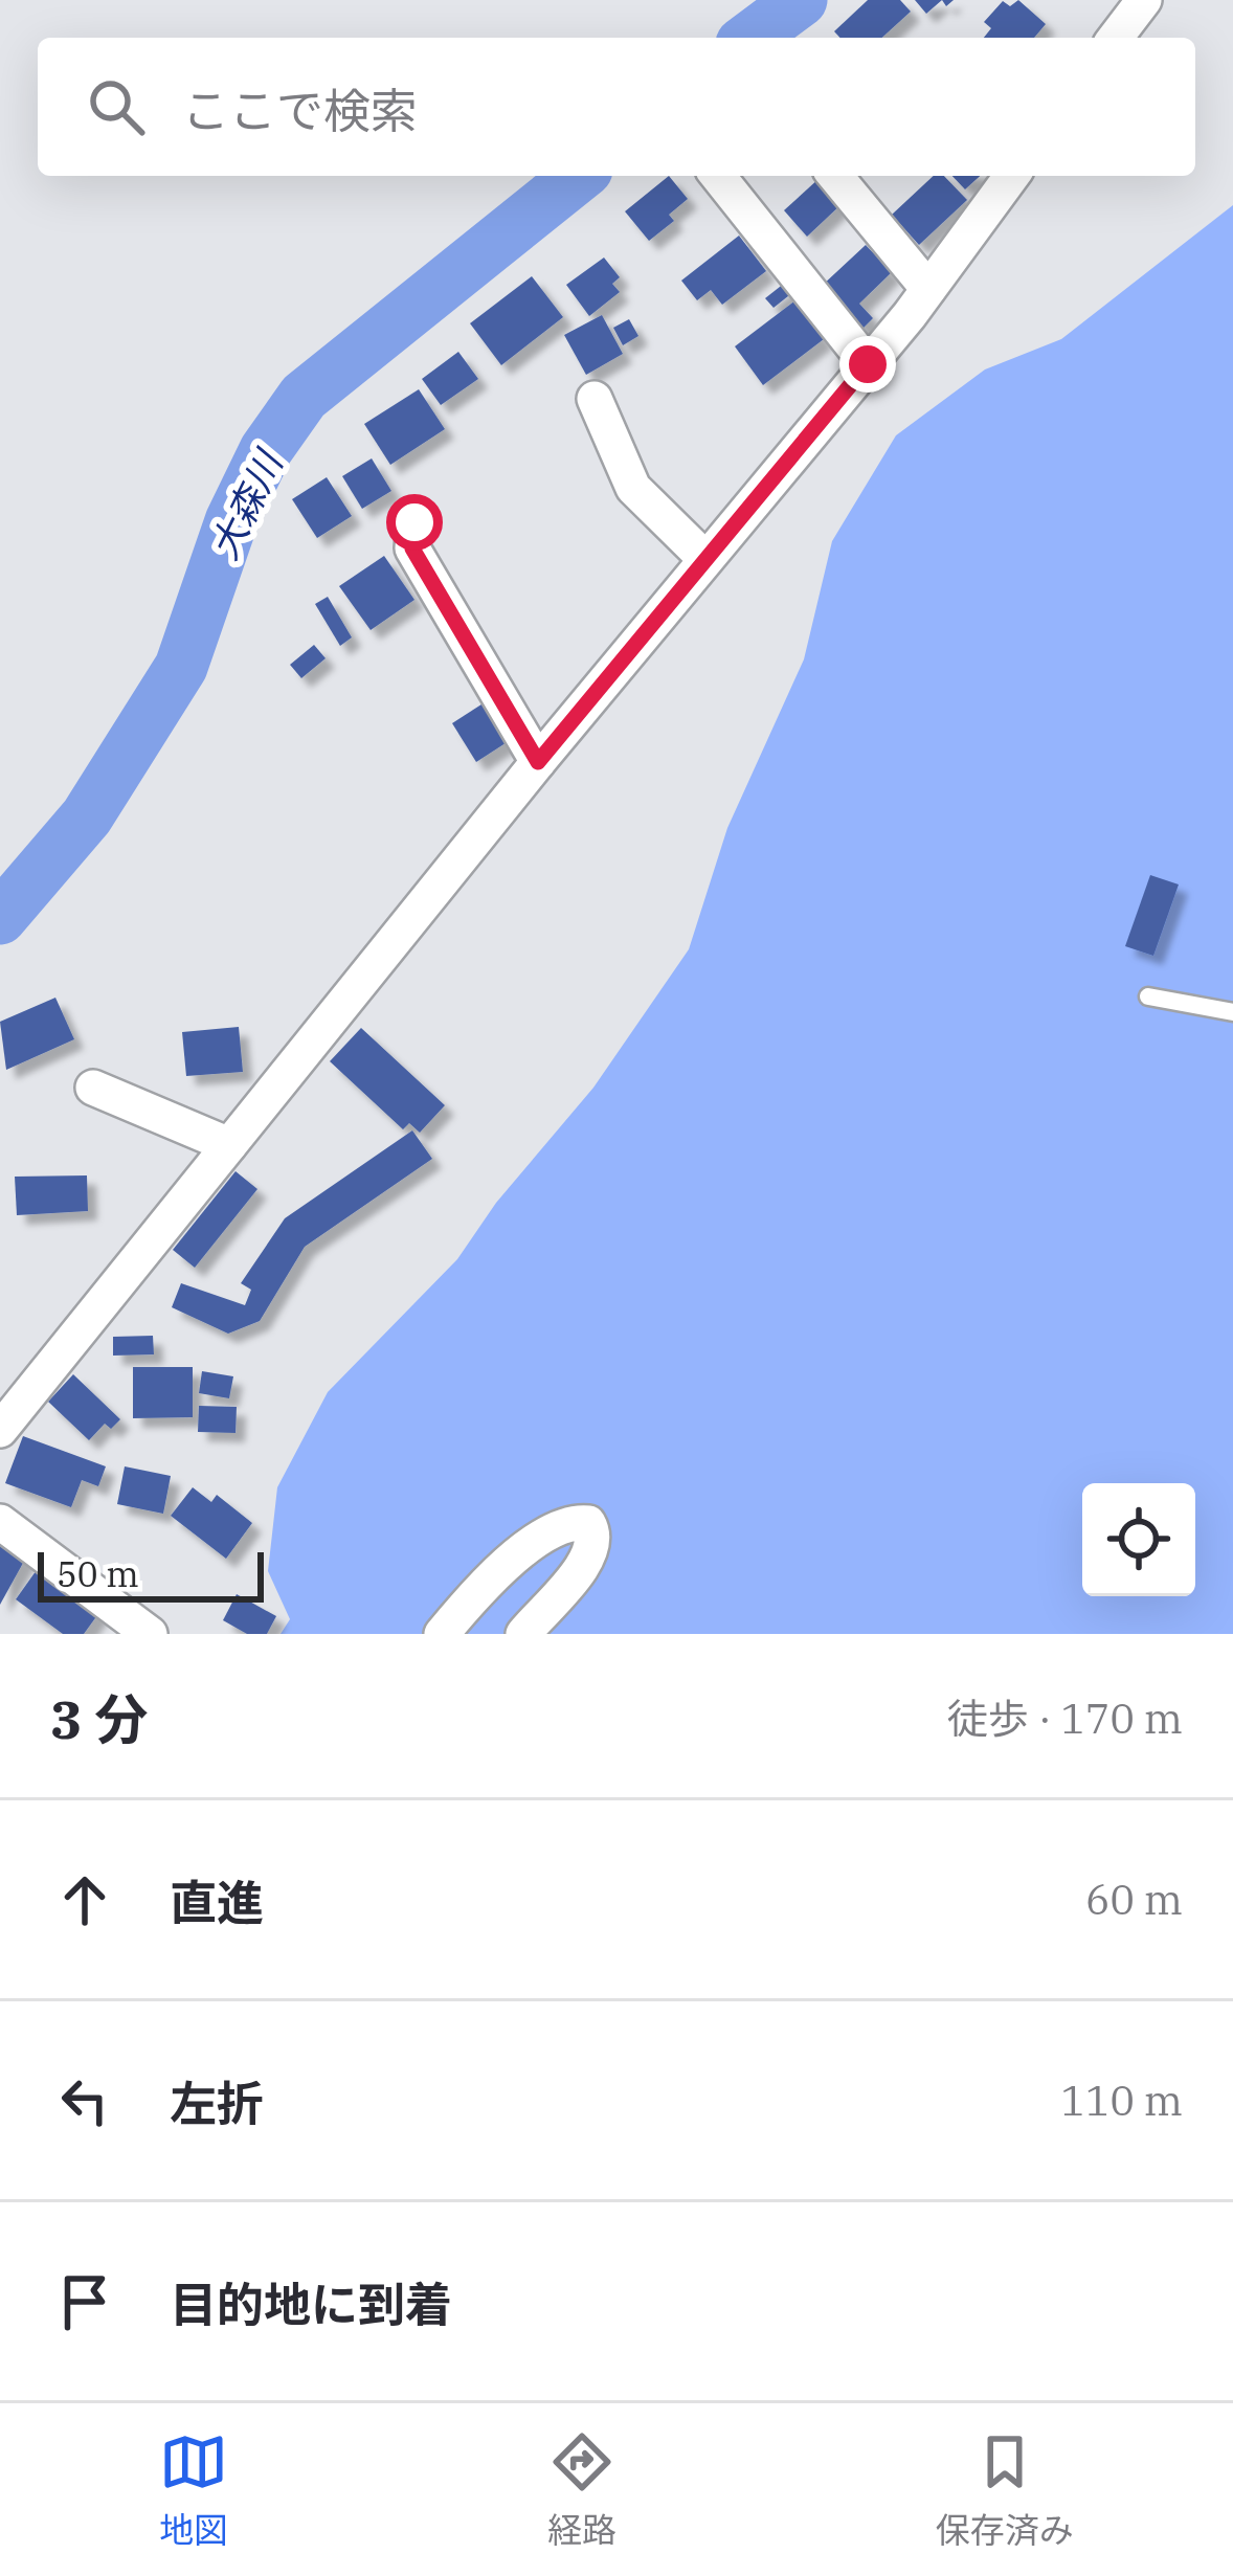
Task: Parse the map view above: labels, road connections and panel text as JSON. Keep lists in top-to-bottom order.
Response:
{
  "water": ["大森川"],
  "scale_bar": "50 m",
  "page": {
    "search": "ここで検索",
    "scale": "50 m",
    "heading": ["3 分", "徒歩 · 170 m"],
    "list": [
      ["直進", "60 m"],
      ["左折", "110 m"],
      "目的地に到着"
    ],
    "nav": ["地図", "経路", "保存済み"]
  }
}
